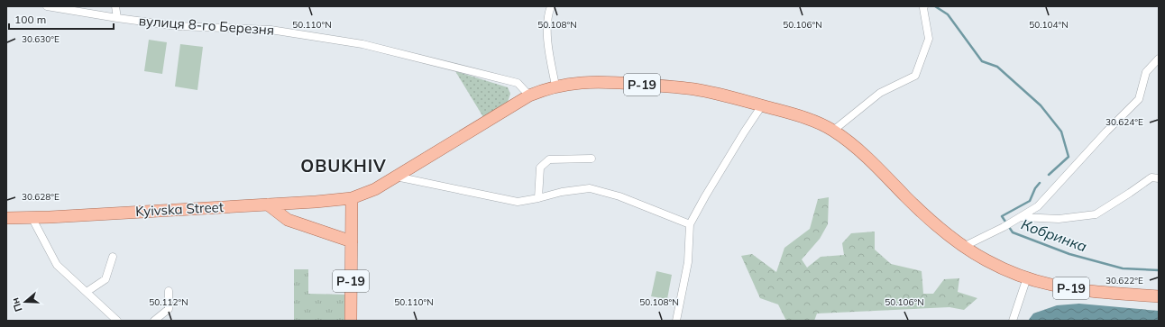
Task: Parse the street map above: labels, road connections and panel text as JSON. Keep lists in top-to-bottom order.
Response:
{
  "streets": {
    "main road": ["Р-19", "Kyivska Street"],
    "street": ["вулиця 8-го Березня"]
  },
  "crossings": [
    ["вулиця 8-го Березня", "Р-19"],
    ["Р-19", "Kyivska Street"]
  ],
  "districts": ["OBUKHIV"],
  "water": ["Кобринка"],
  "scale_bar": "100 m",
  "north": "left",
  "coordinates": [
    "50.110°N",
    "50.108°N",
    "50.106°N",
    "50.104°N",
    "30.630°E",
    "30.624°E",
    "30.628°E",
    "30.622°E",
    "50.112°N"
  ]
}
